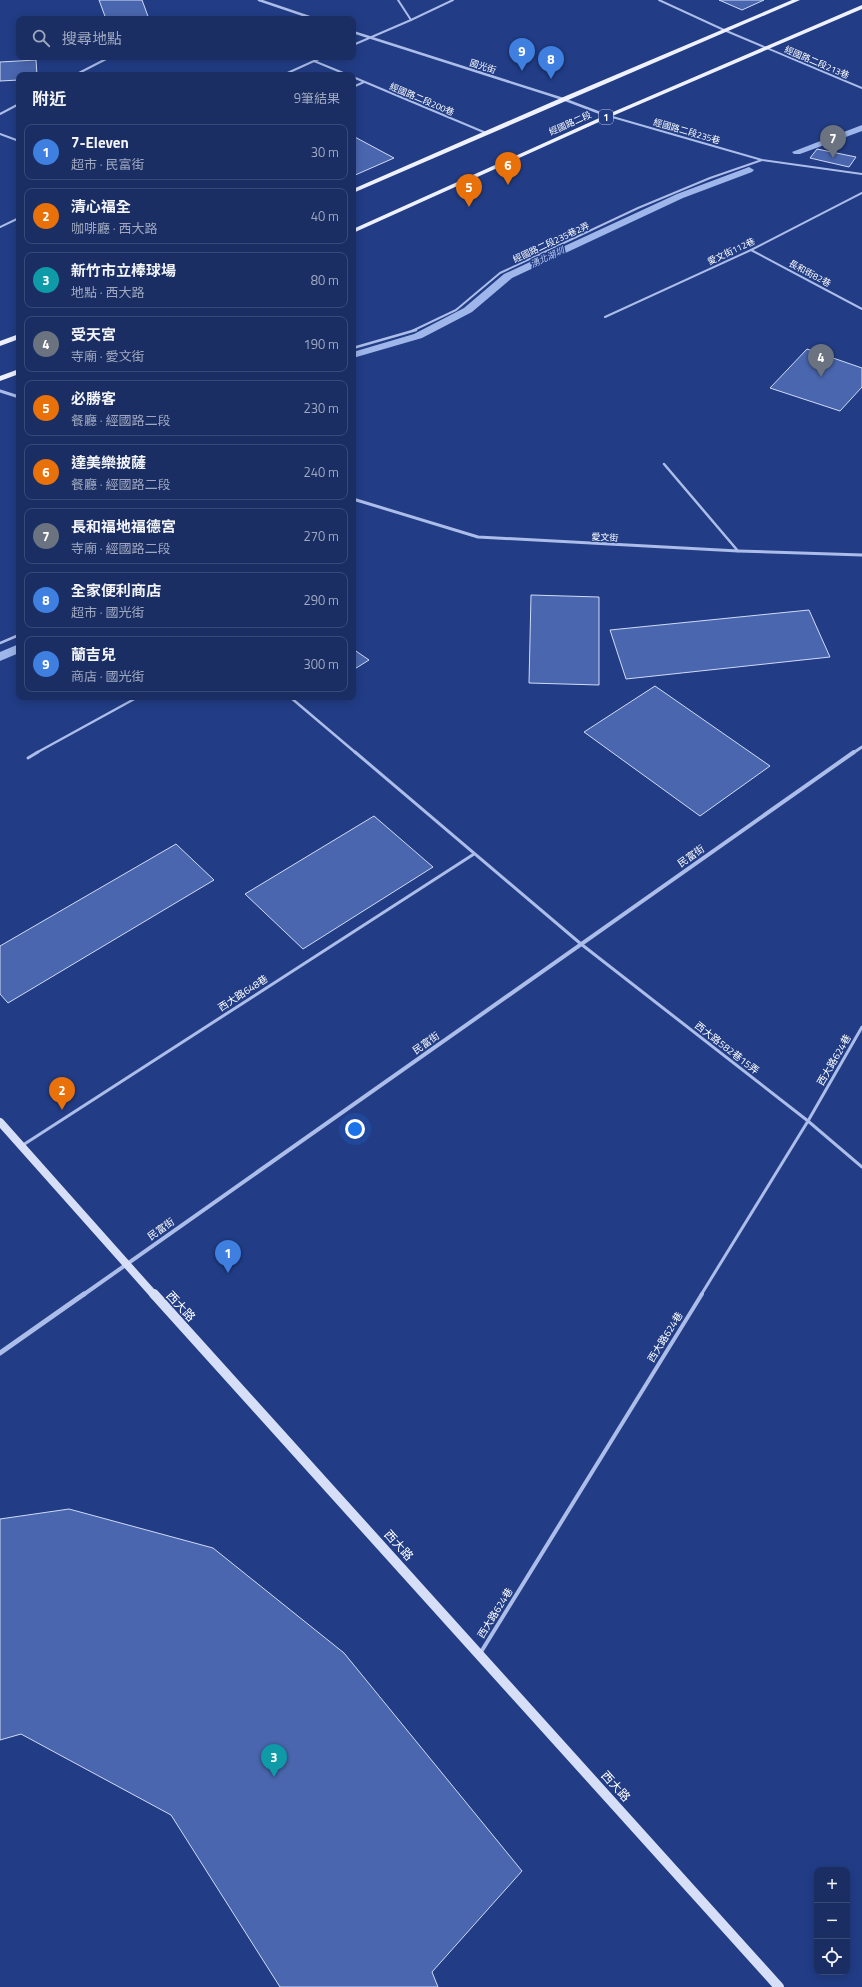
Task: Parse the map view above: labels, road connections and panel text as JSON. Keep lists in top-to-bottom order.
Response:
{
  "streets": {
    "main road": ["1", "經國路二段"],
    "street": [
      "國光街",
      "愛文街",
      "民富街",
      "西大路"
    ],
    "lane": [
      "經國路二段213巷",
      "經國路二段200巷",
      "經國路二段235巷",
      "經國路二段235巷2弄",
      "愛文街112巷",
      "長和街82巷",
      "西大路648巷",
      "西大路582巷15弄",
      "西大路624巷"
    ]
  },
  "crossings": [
    ["經國路二段213巷", "經國路二段"],
    ["國光街", "經國路二段"],
    ["國光街", "經國路二段235巷"],
    ["經國路二段", "經國路二段235巷"],
    ["經國路二段235巷", "經國路二段235巷2弄"],
    ["愛文街112巷", "長和街82巷"],
    ["民富街", "西大路582巷15弄"],
    ["民富街", "西大路"],
    ["西大路648巷", "西大路"],
    ["西大路582巷15弄", "西大路624巷"],
    ["西大路624巷", "西大路"]
  ],
  "water": ["湧北湖圳"],
  "page": {
    "search": "搜尋地點",
    "pins": [
      "9",
      "8",
      "7",
      "6",
      "5",
      "4",
      "2",
      "1",
      "3"
    ],
    "heading": ["附近", "9筆結果"],
    "list": [
      {
        "mark": "1",
        "name": "7-Eleven",
        "note": "超市 · 民富街",
        "value": "30 m"
      },
      {
        "mark": "2",
        "name": "清心福全",
        "note": "咖啡廳 · 西大路",
        "value": "40 m"
      },
      {
        "mark": "3",
        "name": "新竹市立棒球場",
        "note": "地點 · 西大路",
        "value": "80 m"
      },
      {
        "mark": "4",
        "name": "受天宮",
        "note": "寺廟 · 愛文街",
        "value": "190 m"
      },
      {
        "mark": "5",
        "name": "必勝客",
        "note": "餐廳 · 經國路二段",
        "value": "230 m"
      },
      {
        "mark": "6",
        "name": "達美樂披薩",
        "note": "餐廳 · 經國路二段",
        "value": "240 m"
      },
      {
        "mark": "7",
        "name": "長和福地福德宮",
        "note": "寺廟 · 經國路二段",
        "value": "270 m"
      },
      {
        "mark": "8",
        "name": "全家便利商店",
        "note": "超市 · 國光街",
        "value": "290 m"
      },
      {
        "mark": "9",
        "name": "蘭吉兒",
        "note": "商店 · 國光街",
        "value": "300 m"
      }
    ],
    "map_buttons": ["+", "−"]
  }
}
